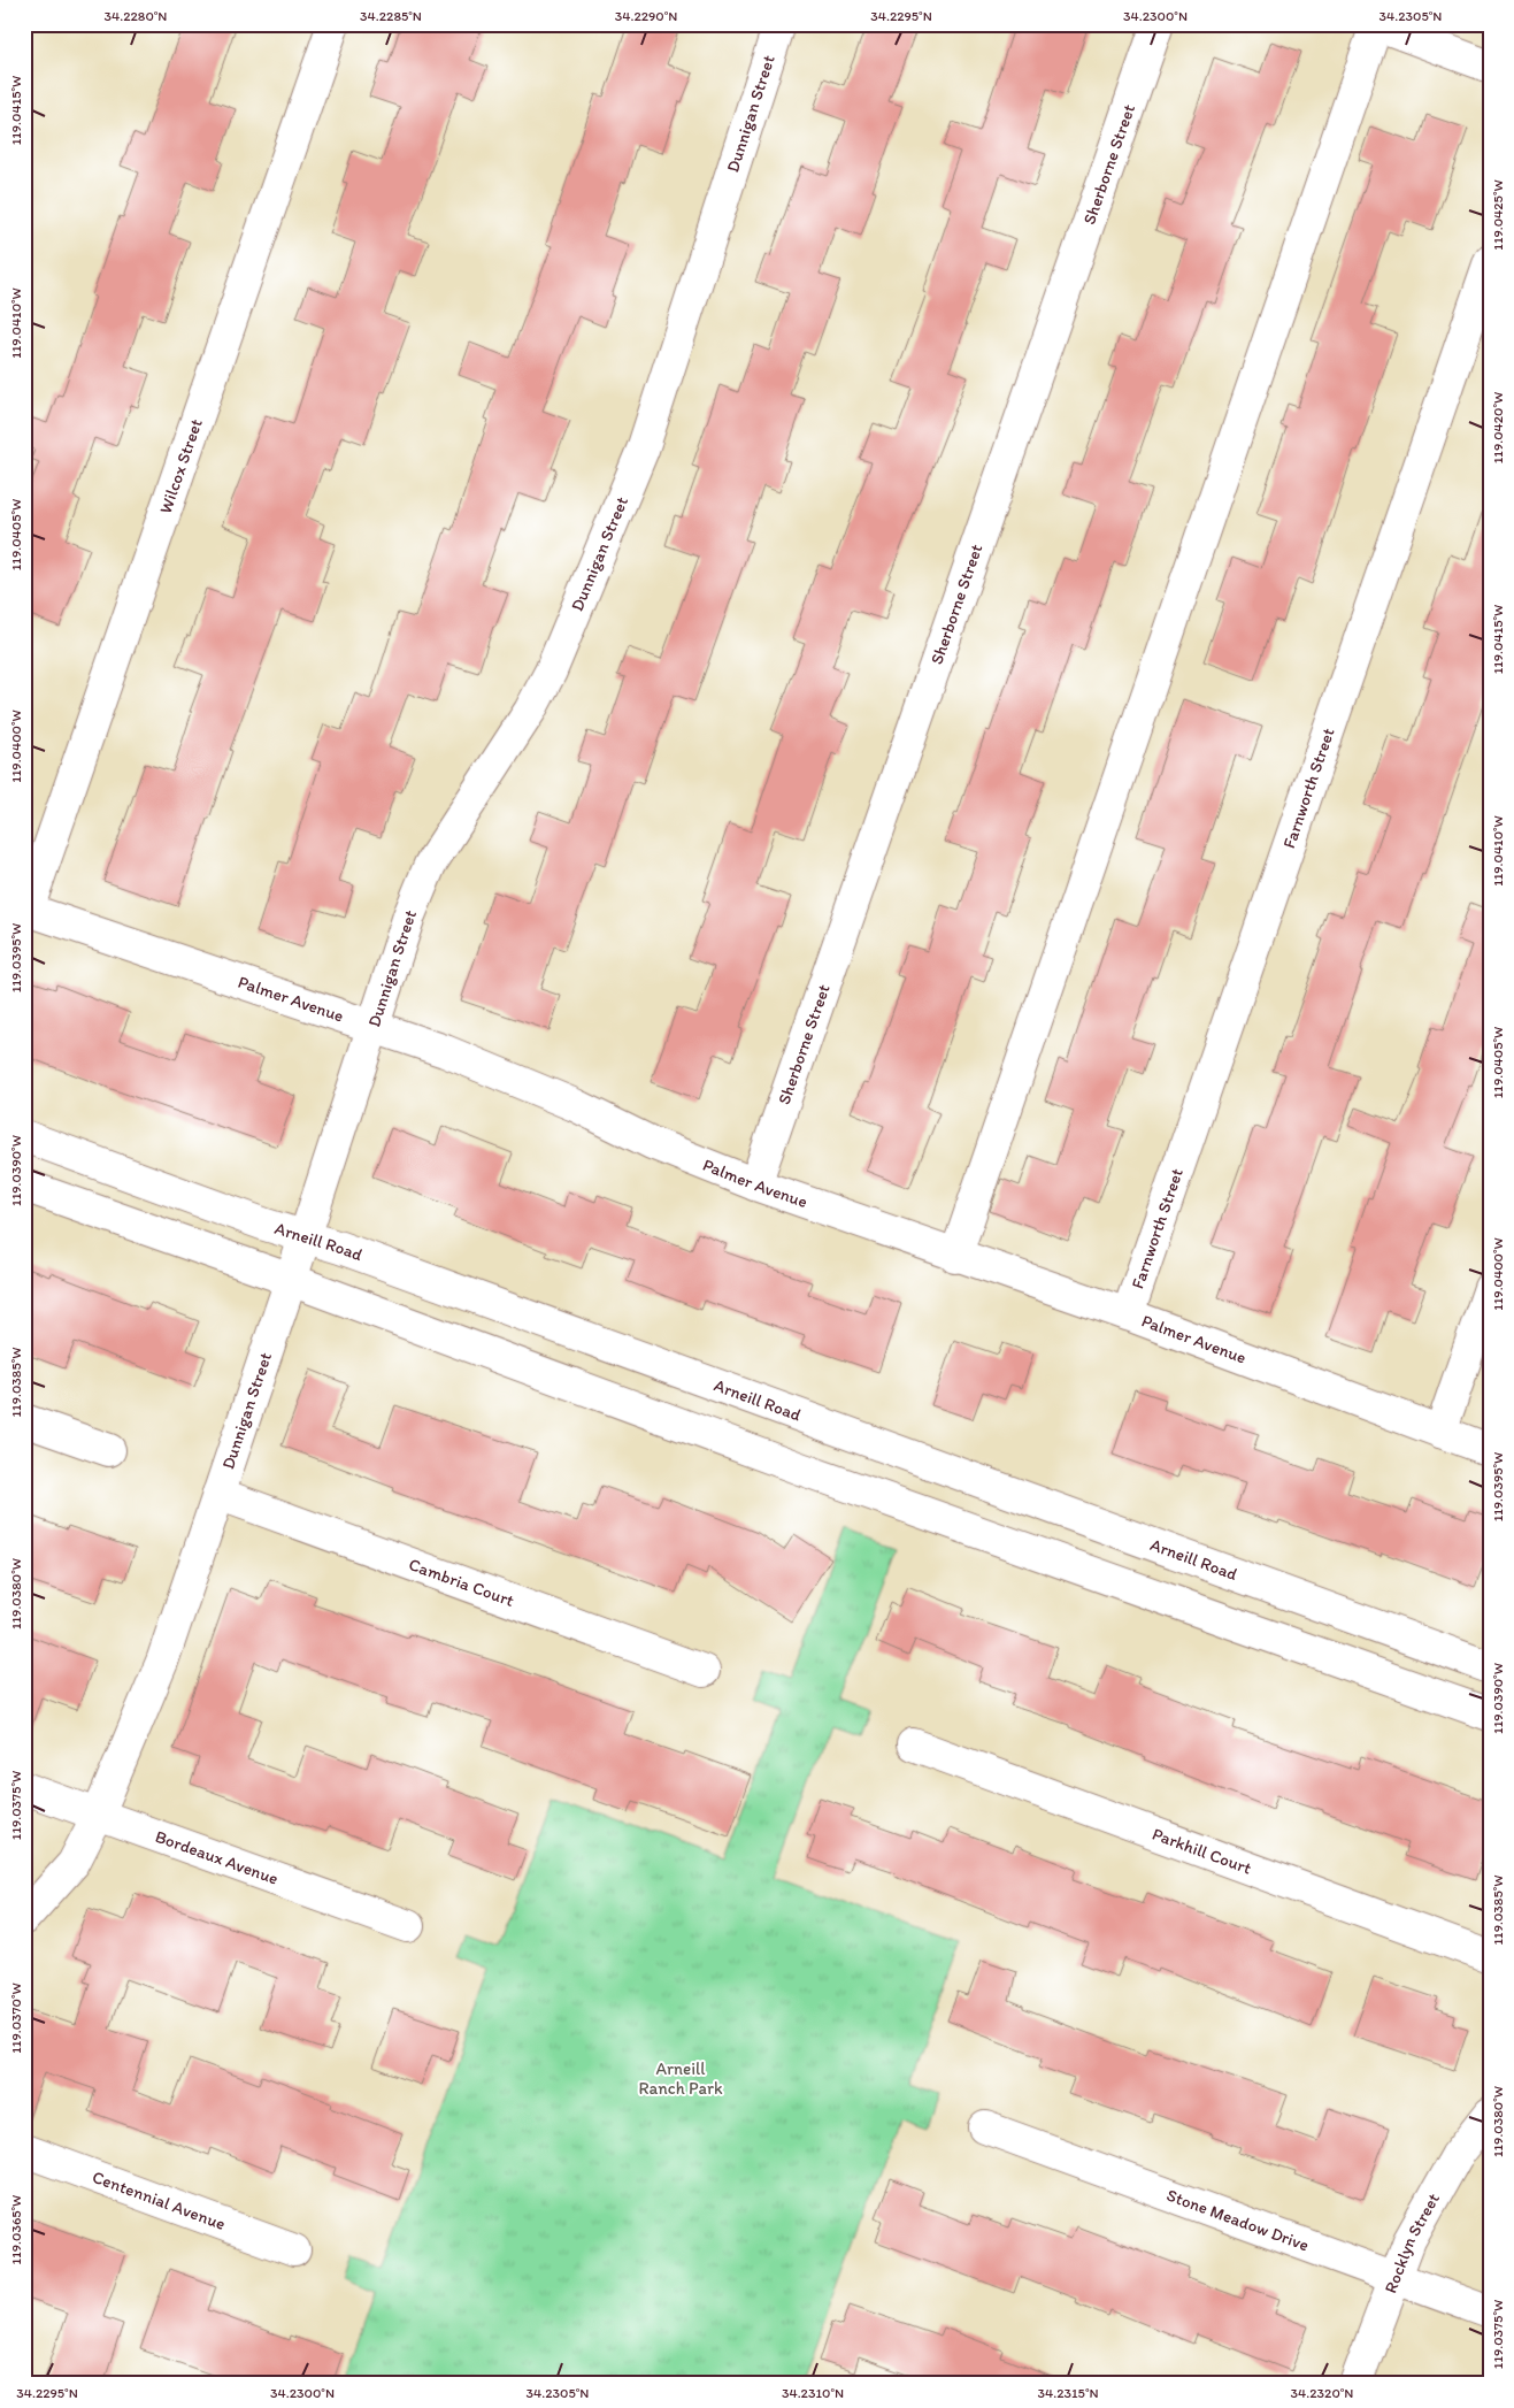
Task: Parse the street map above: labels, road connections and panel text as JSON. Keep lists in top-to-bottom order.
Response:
{
  "streets": {
    "street": [
      "Dunnigan Street",
      "Sherborne Street",
      "Wilcox Street",
      "Farnworth Street",
      "Palmer Avenue",
      "Arneill Road",
      "Cambria Court",
      "Parkhill Court",
      "Bordeaux Avenue",
      "Centennial Avenue",
      "Stone Meadow Drive",
      "Rocklyn Street"
    ]
  },
  "crossings": [
    ["Dunnigan Street", "Palmer Avenue"],
    ["Dunnigan Street", "Arneill Road"],
    ["Dunnigan Street", "Cambria Court"],
    ["Dunnigan Street", "Bordeaux Avenue"],
    ["Sherborne Street", "Palmer Avenue"],
    ["Wilcox Street", "Palmer Avenue"],
    ["Farnworth Street", "Palmer Avenue"],
    ["Stone Meadow Drive", "Rocklyn Street"]
  ],
  "parks": ["Arneill Ranch Park"],
  "coordinates": [
    "34.2280°N",
    "34.2285°N",
    "34.2290°N",
    "34.2295°N",
    "34.2300°N",
    "34.2305°N",
    "119.0415°W",
    "119.0425°W",
    "119.0410°W",
    "119.0420°W",
    "119.0405°W",
    "119.0400°W",
    "119.0395°W",
    "119.0390°W",
    "119.0385°W",
    "119.0380°W",
    "119.0375°W",
    "119.0370°W",
    "119.0365°W",
    "34.2310°N",
    "34.2315°N",
    "34.2320°N"
  ]
}
